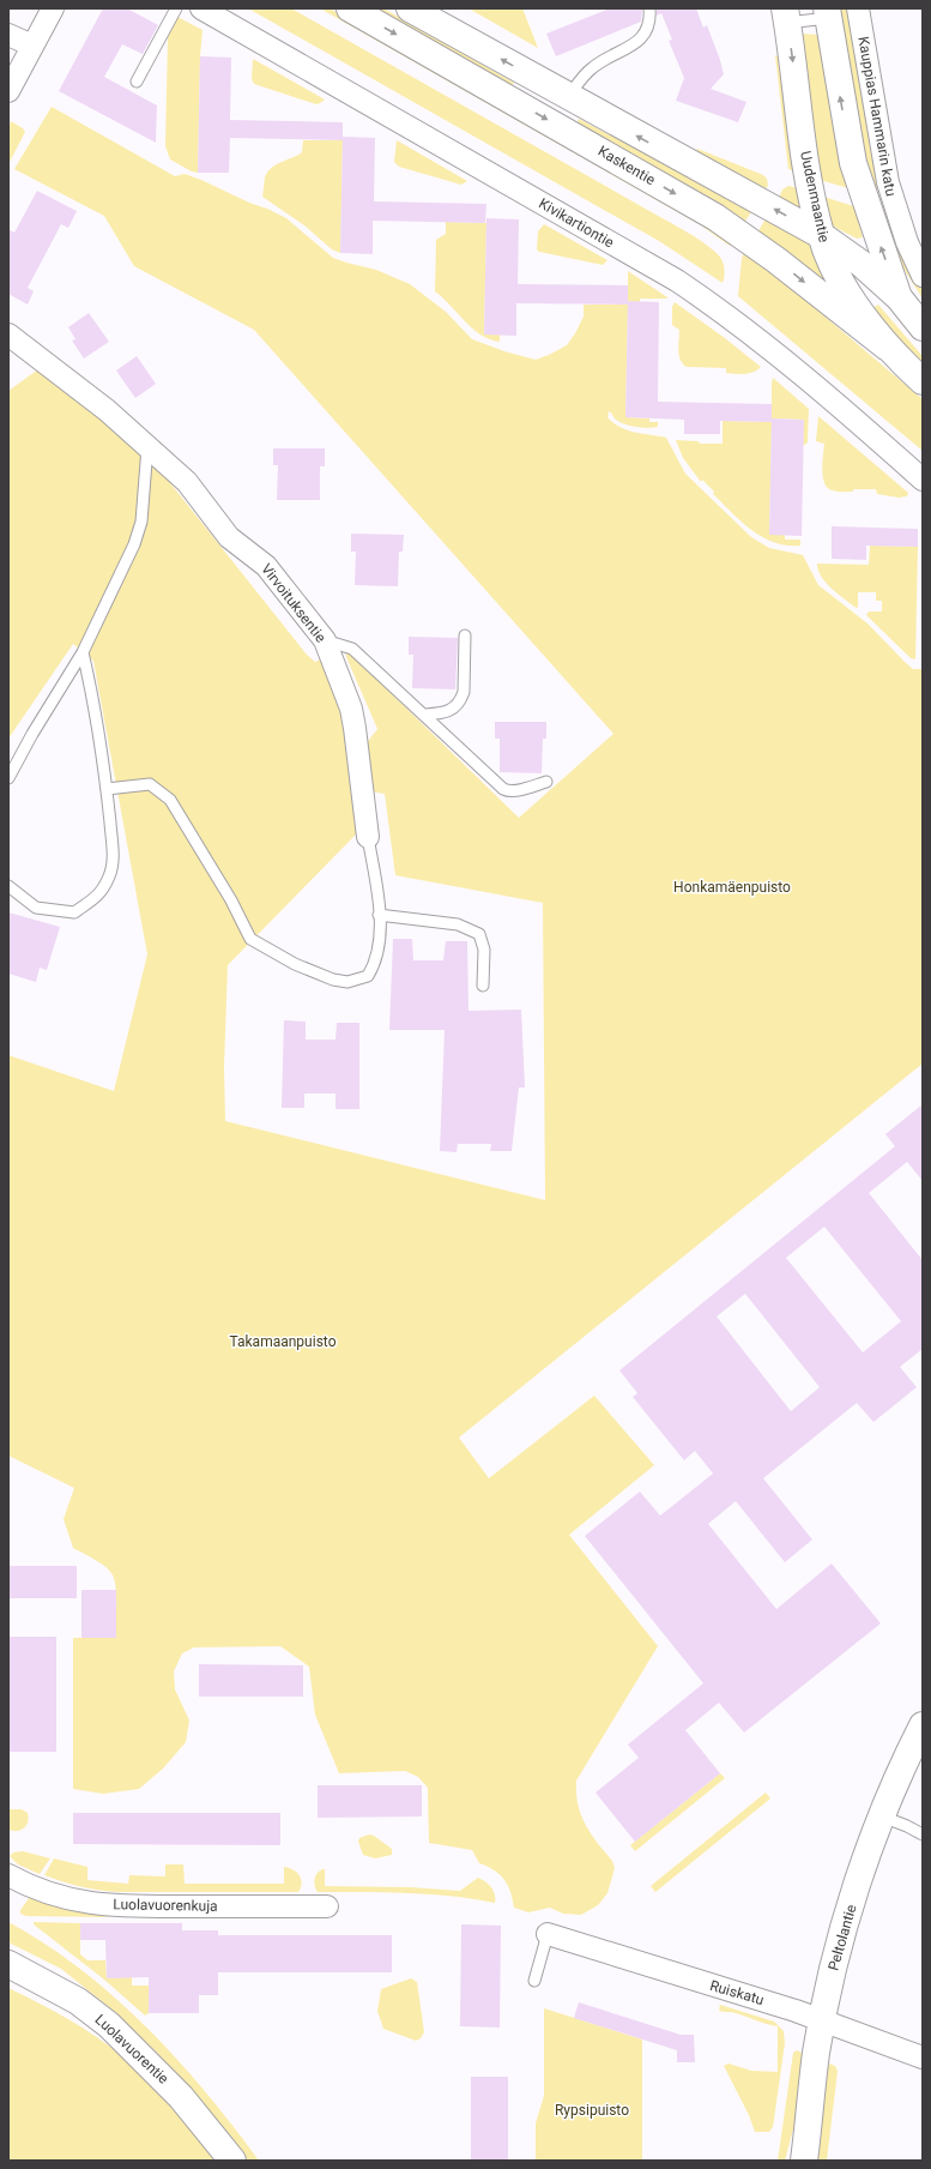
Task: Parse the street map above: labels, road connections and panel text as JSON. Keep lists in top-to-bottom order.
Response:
{
  "streets": {
    "main road": [
      "Kaskentie",
      "Uudenmaantie",
      "Peltolantie",
      "Luolavuorentie"
    ],
    "street": [
      "Kauppias Hammarin katu",
      "Kivikartiontie",
      "Virvoituksentie",
      "Luolavuorenkuja",
      "Ruiskatu"
    ]
  },
  "crossings": [
    ["Kaskentie", "Uudenmaantie"],
    ["Peltolantie", "Ruiskatu"]
  ],
  "parks": ["Honkamäenpuisto", "Takamaanpuisto", "Rypsipuisto"]
}
